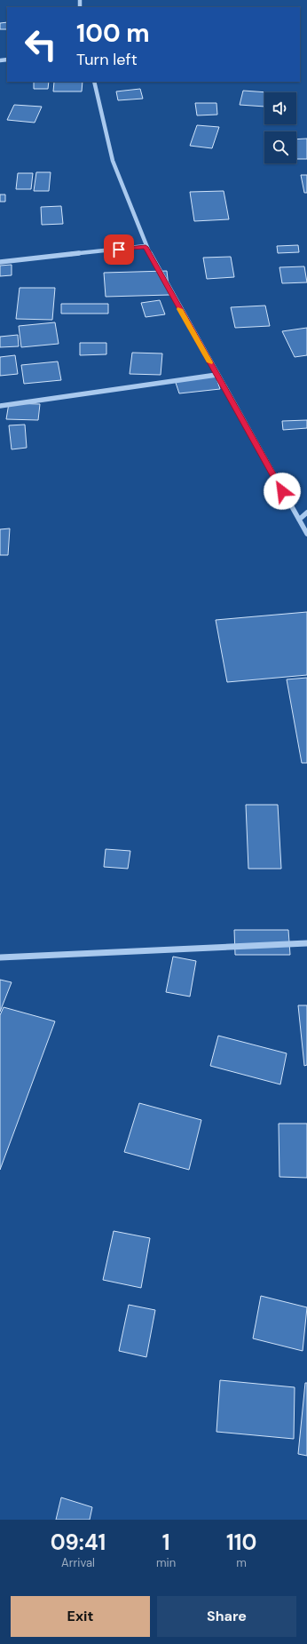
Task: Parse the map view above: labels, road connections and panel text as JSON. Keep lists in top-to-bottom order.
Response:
{
  "page": {
    "turn": ["100 m", "Turn left"],
    "eta": [
      "09:41",
      "Arrival",
      "1",
      "min",
      "110",
      "m"
    ],
    "buttons": ["Exit", "Share"]
  }
}
